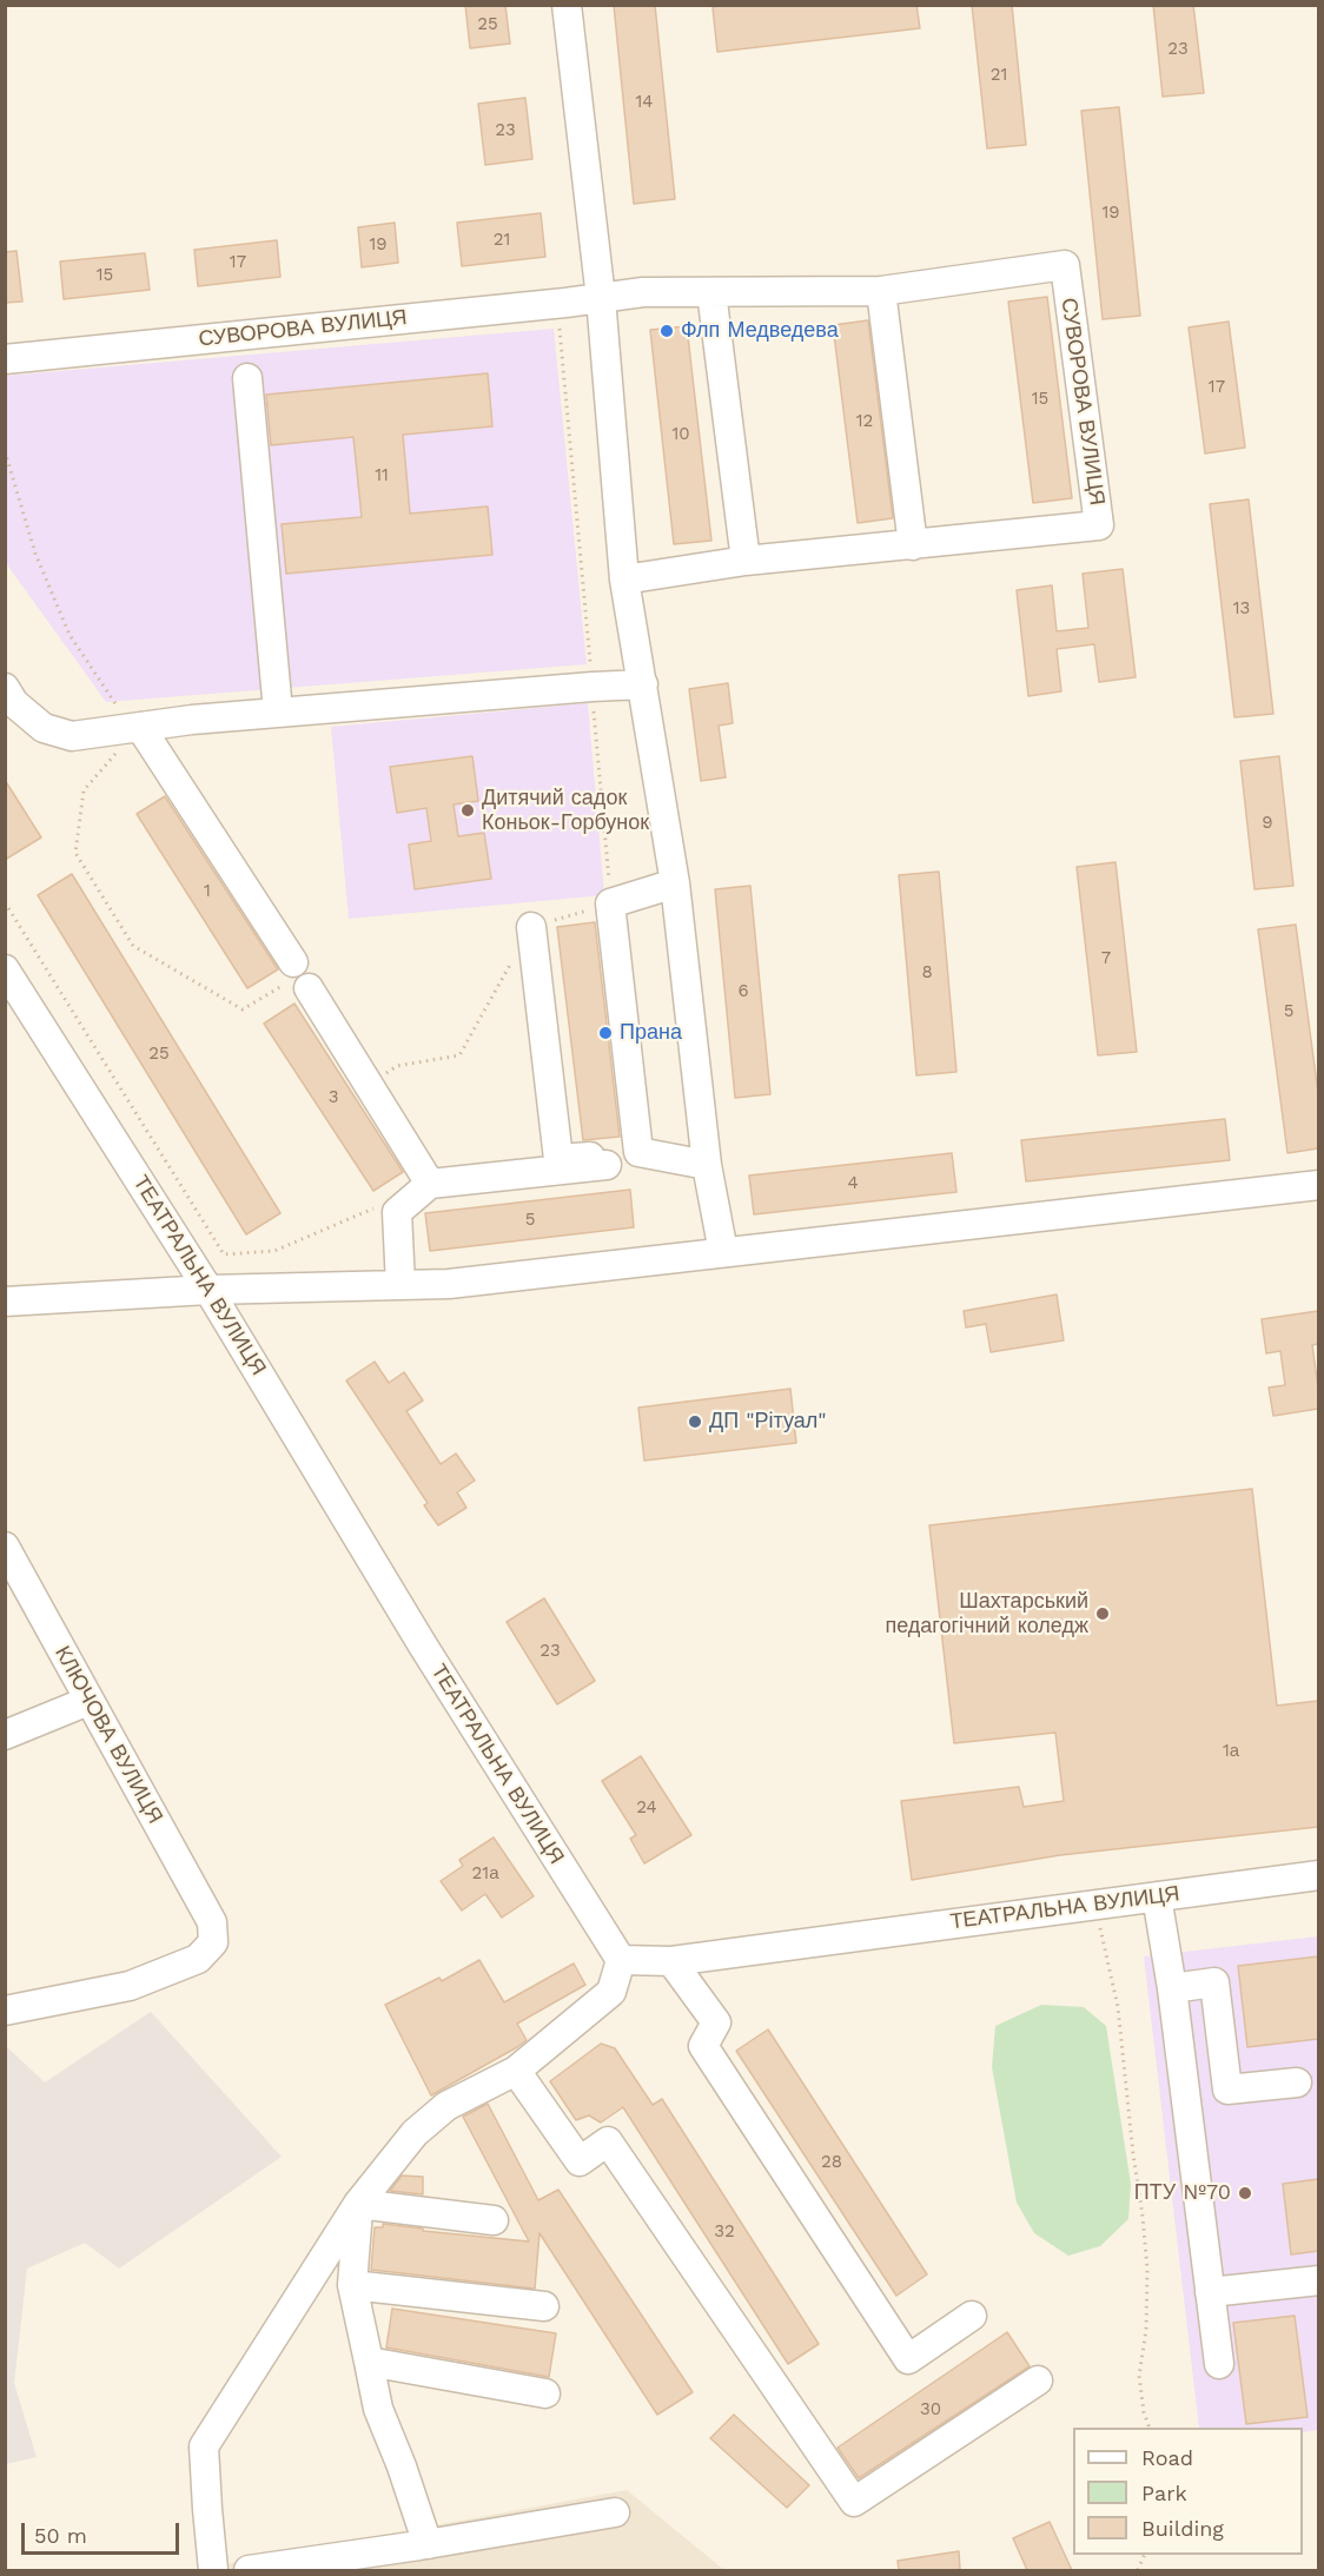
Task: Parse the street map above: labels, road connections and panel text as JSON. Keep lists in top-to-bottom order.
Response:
{
  "streets": {
    "street": ["СУВОРОВА ВУЛИЦЯ", "ТЕАТРАЛЬНА ВУЛИЦЯ", "КЛЮЧОВА ВУЛИЦЯ"]
  },
  "places": [
    "Флп Медведева",
    "Дитячий садок Коньок-Горбунок",
    "Прана",
    "ДП \"Рітуал\"",
    "Шахтарський педагогічний коледж",
    "ПТУ №70"
  ],
  "house_numbers": [
    "25",
    "23",
    "21",
    "14",
    "23",
    "19",
    "21",
    "19",
    "17",
    "15",
    "17",
    "15",
    "12",
    "10",
    "11",
    "13",
    "9",
    "1",
    "7",
    "8",
    "6",
    "5",
    "25",
    "3",
    "4",
    "5",
    "23",
    "1а",
    "24",
    "21а",
    "28",
    "32",
    "30"
  ],
  "legend": ["Road", "Park", "Building"],
  "scale_bar": "50 m"
}
